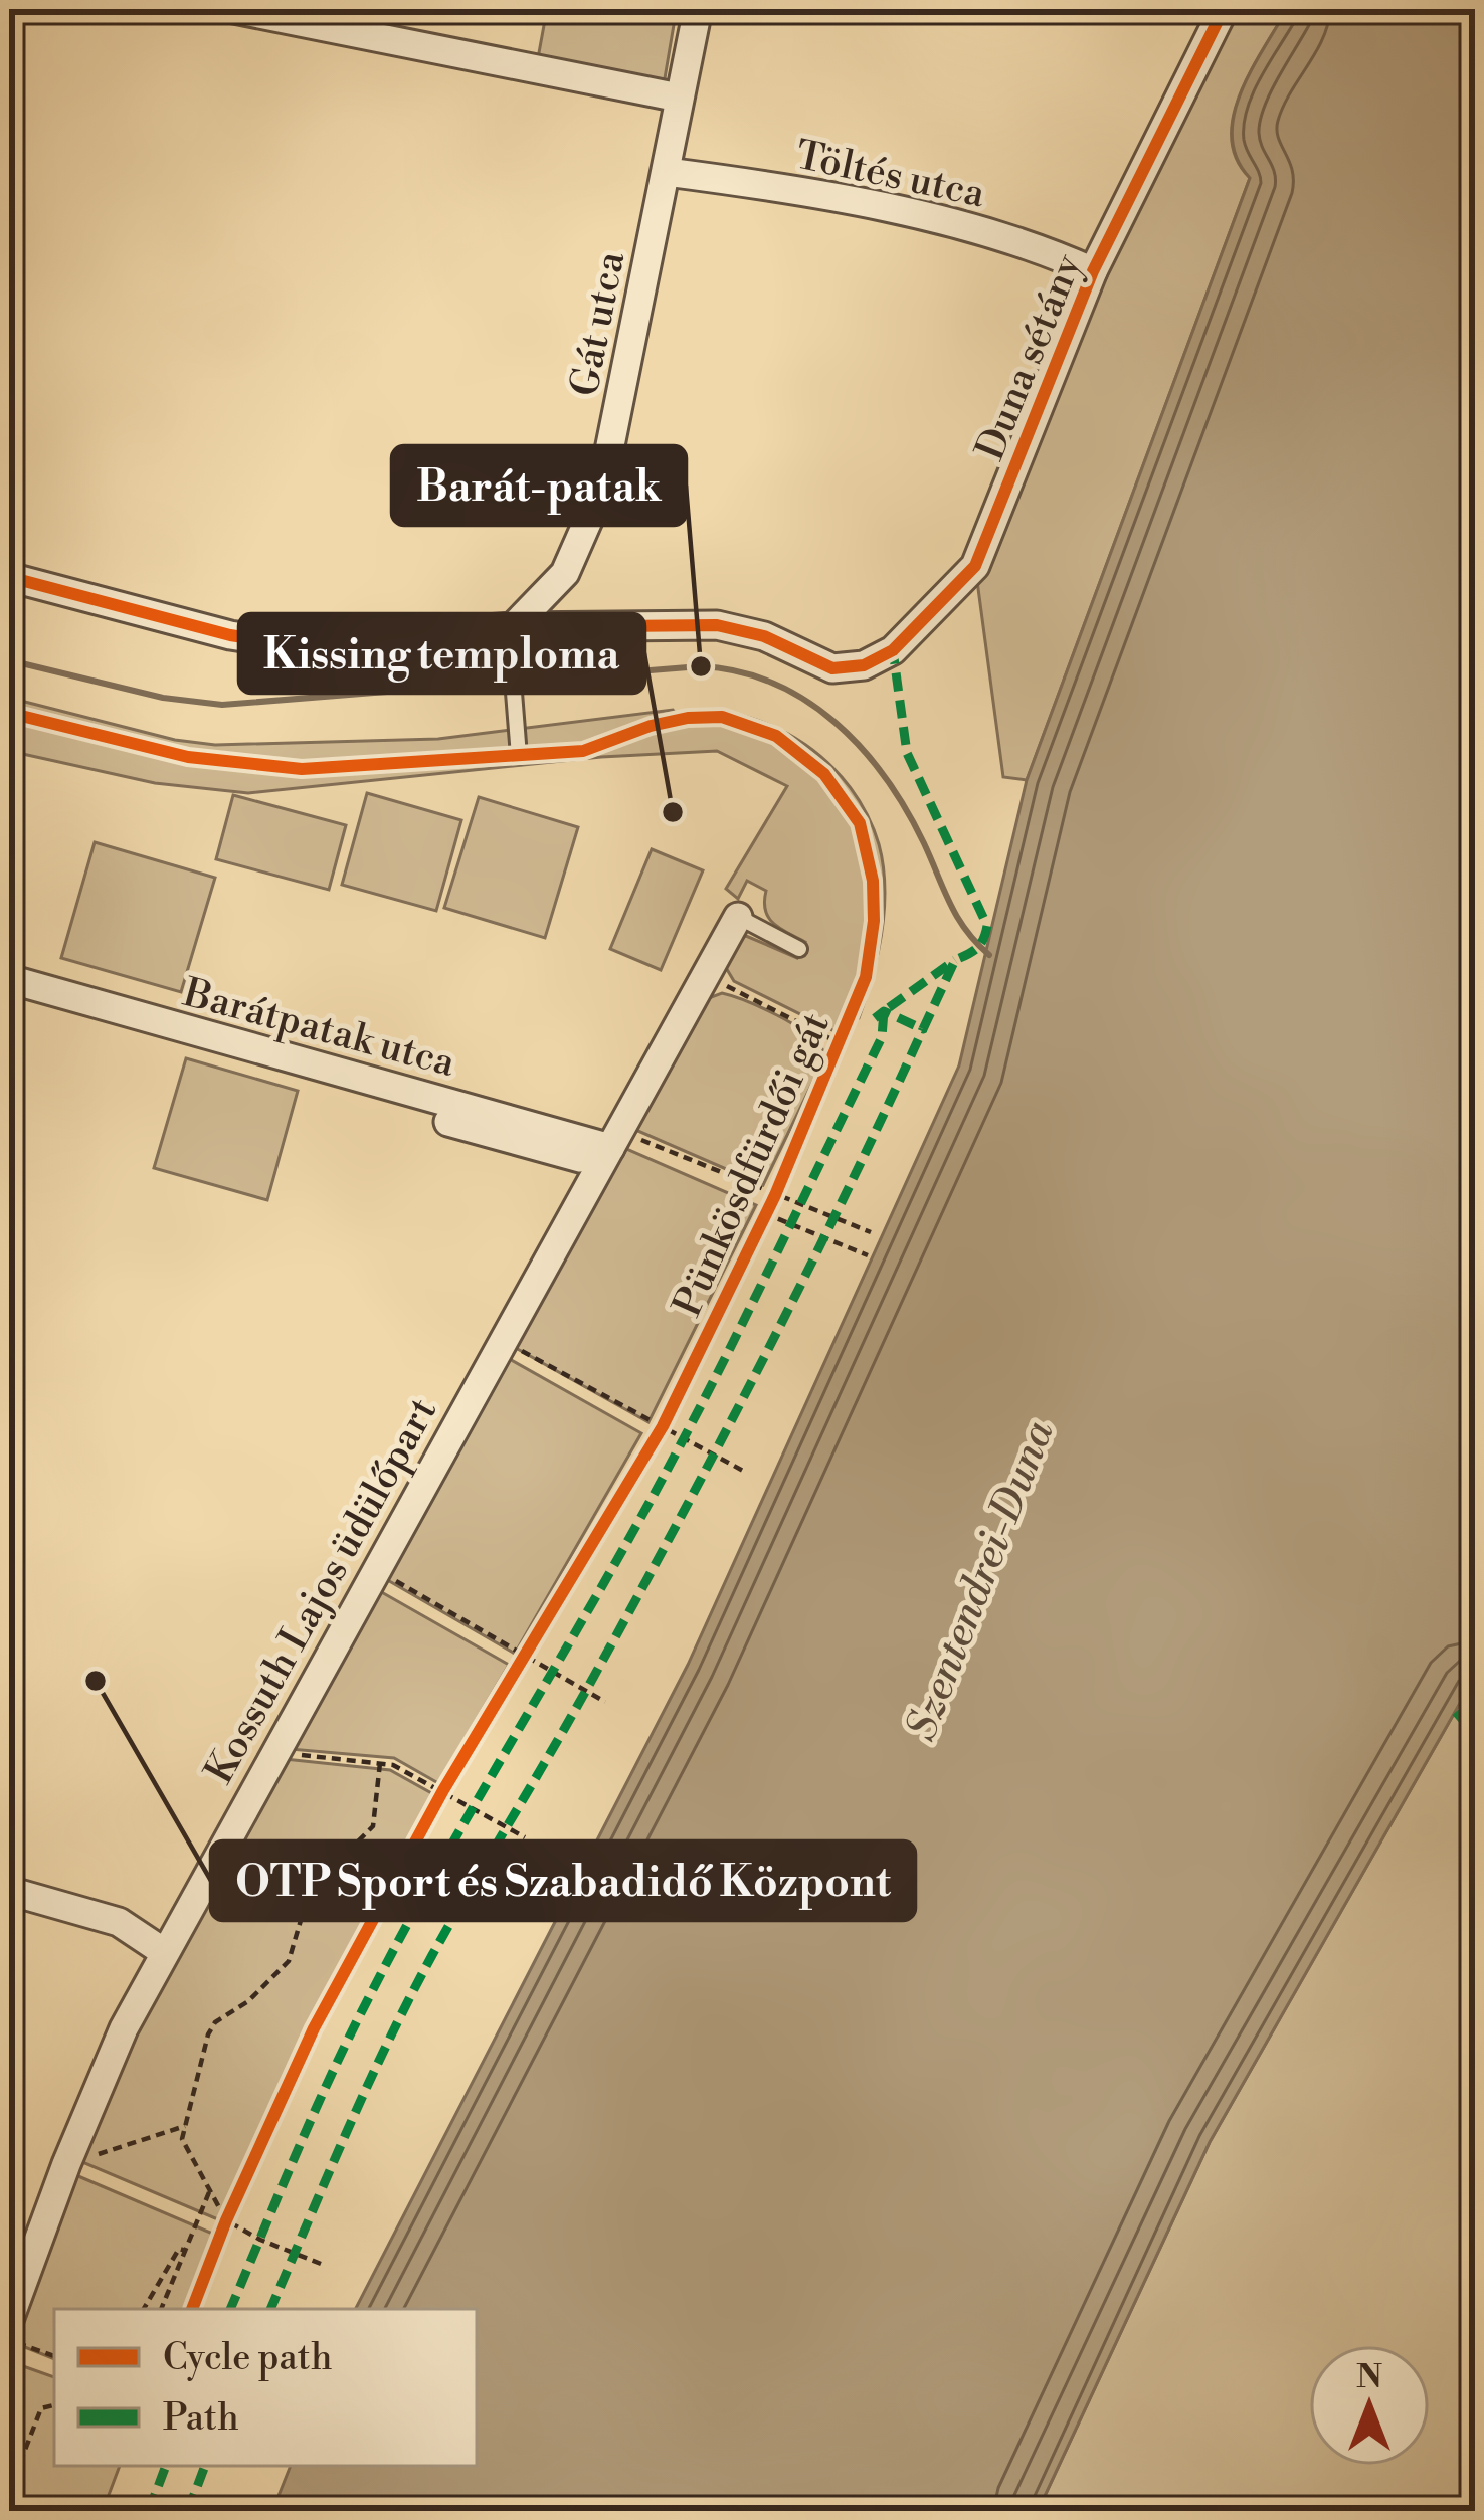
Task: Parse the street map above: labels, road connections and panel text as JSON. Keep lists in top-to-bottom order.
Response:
{
  "streets": {
    "street": [
      "Töltés utca",
      "Gát utca",
      "Duna sétány",
      "Barátpatak utca",
      "Kossuth Lajos üdülőpart"
    ],
    "cycle path": ["Pünkösdfürdői gát"]
  },
  "crossings": [
    ["Töltés utca", "Gát utca"],
    ["Töltés utca", "Duna sétány"],
    ["Gát utca", "Duna sétány"],
    ["Barátpatak utca", "Kossuth Lajos üdülőpart"]
  ],
  "water": ["Szentendrei-Duna"],
  "places": ["Barát-patak", "Kissing temploma", "OTP Sport és Szabadidő Központ"],
  "legend": ["Cycle path", "Path"],
  "north": "top"
}
